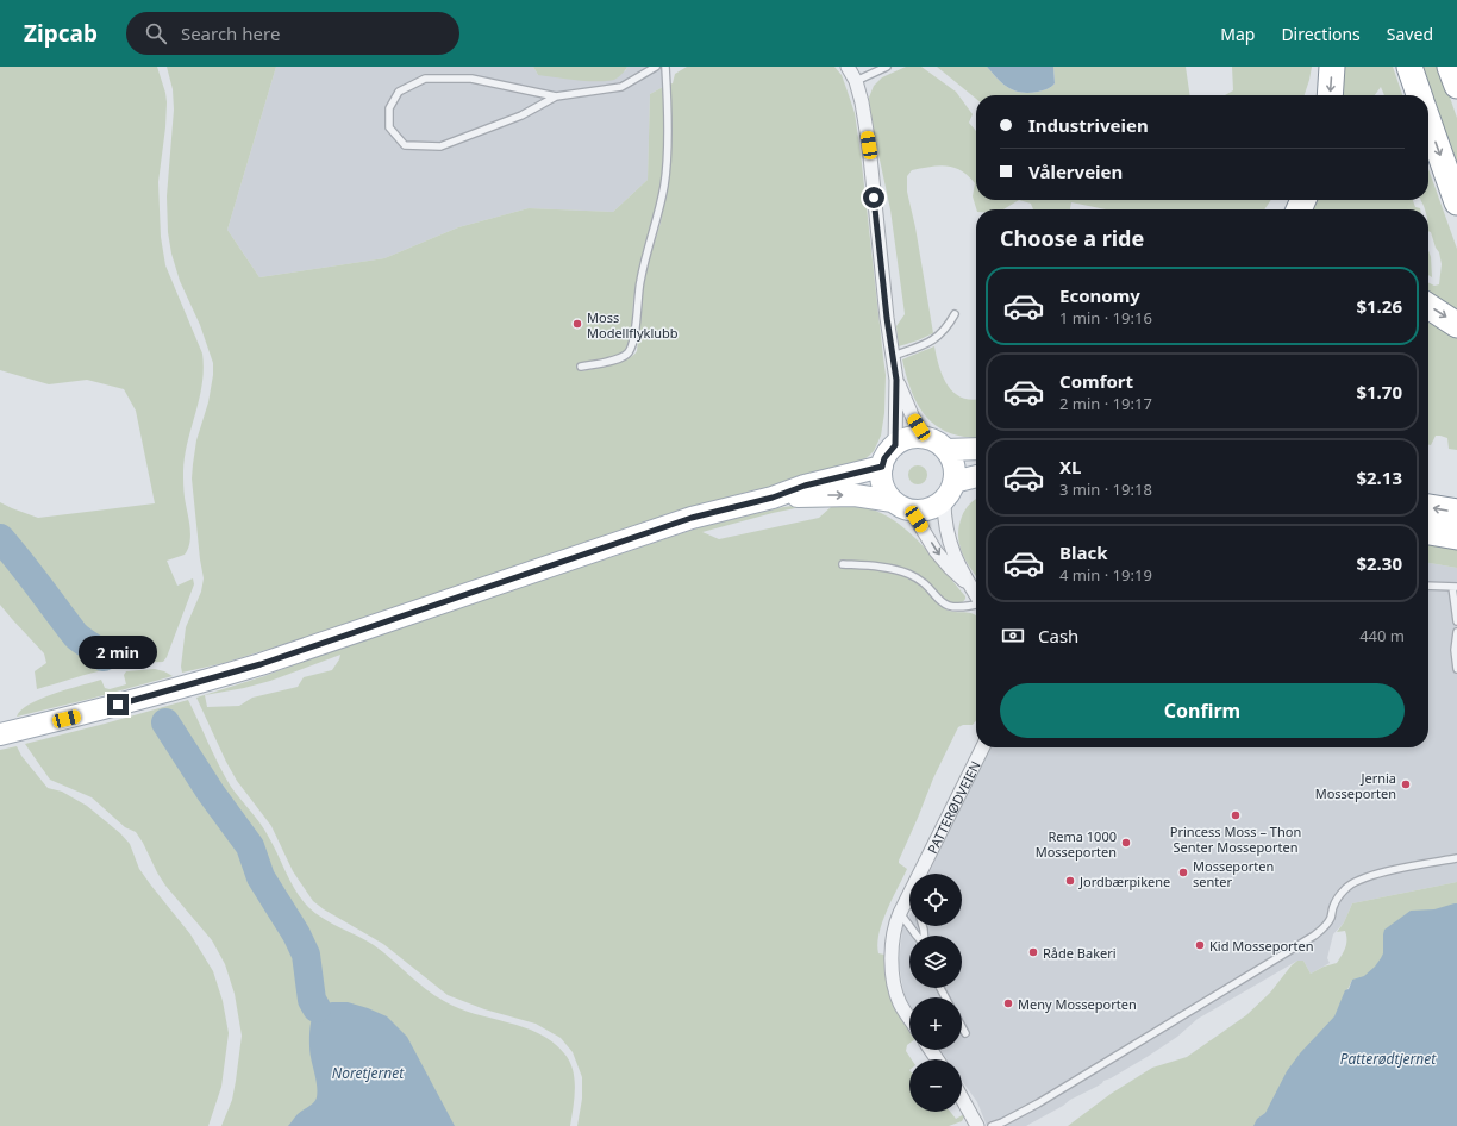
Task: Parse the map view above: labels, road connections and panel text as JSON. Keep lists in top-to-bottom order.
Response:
{
  "streets": {
    "street": ["PATTERØDVEIEN"]
  },
  "water": ["Patterødtjernet", "Noretjernet"],
  "places": [
    "Moss Modellflyklubb",
    "Jernia Mosseporten",
    "Princess Moss – Thon Senter Mosseporten",
    "Rema 1000 Mosseporten",
    "Mosseporten senter",
    "Jordbærpikene",
    "Kid Mosseporten",
    "Råde Bakeri",
    "Meny Mosseporten"
  ],
  "page": {
    "header": "Zipcab",
    "search": "Search here",
    "nav": ["Map", "Directions", "Saved"],
    "banner": ["Industriveien", "Vålerveien"],
    "heading": "Choose a ride",
    "list": [
      {
        "name": "Economy",
        "note": "1 min · 19:16",
        "value": "$1.26"
      },
      {
        "name": "Comfort",
        "note": "2 min · 19:17",
        "value": "$1.70"
      },
      {
        "name": "XL",
        "note": "3 min · 19:18",
        "value": "$2.13"
      },
      {
        "name": "Black",
        "note": "4 min · 19:19",
        "value": "$2.30"
      }
    ],
    "pay": ["Cash", "440 m"],
    "bubble": "2 min",
    "buttons": "Confirm",
    "map_buttons": ["+", "−"]
  }
}
